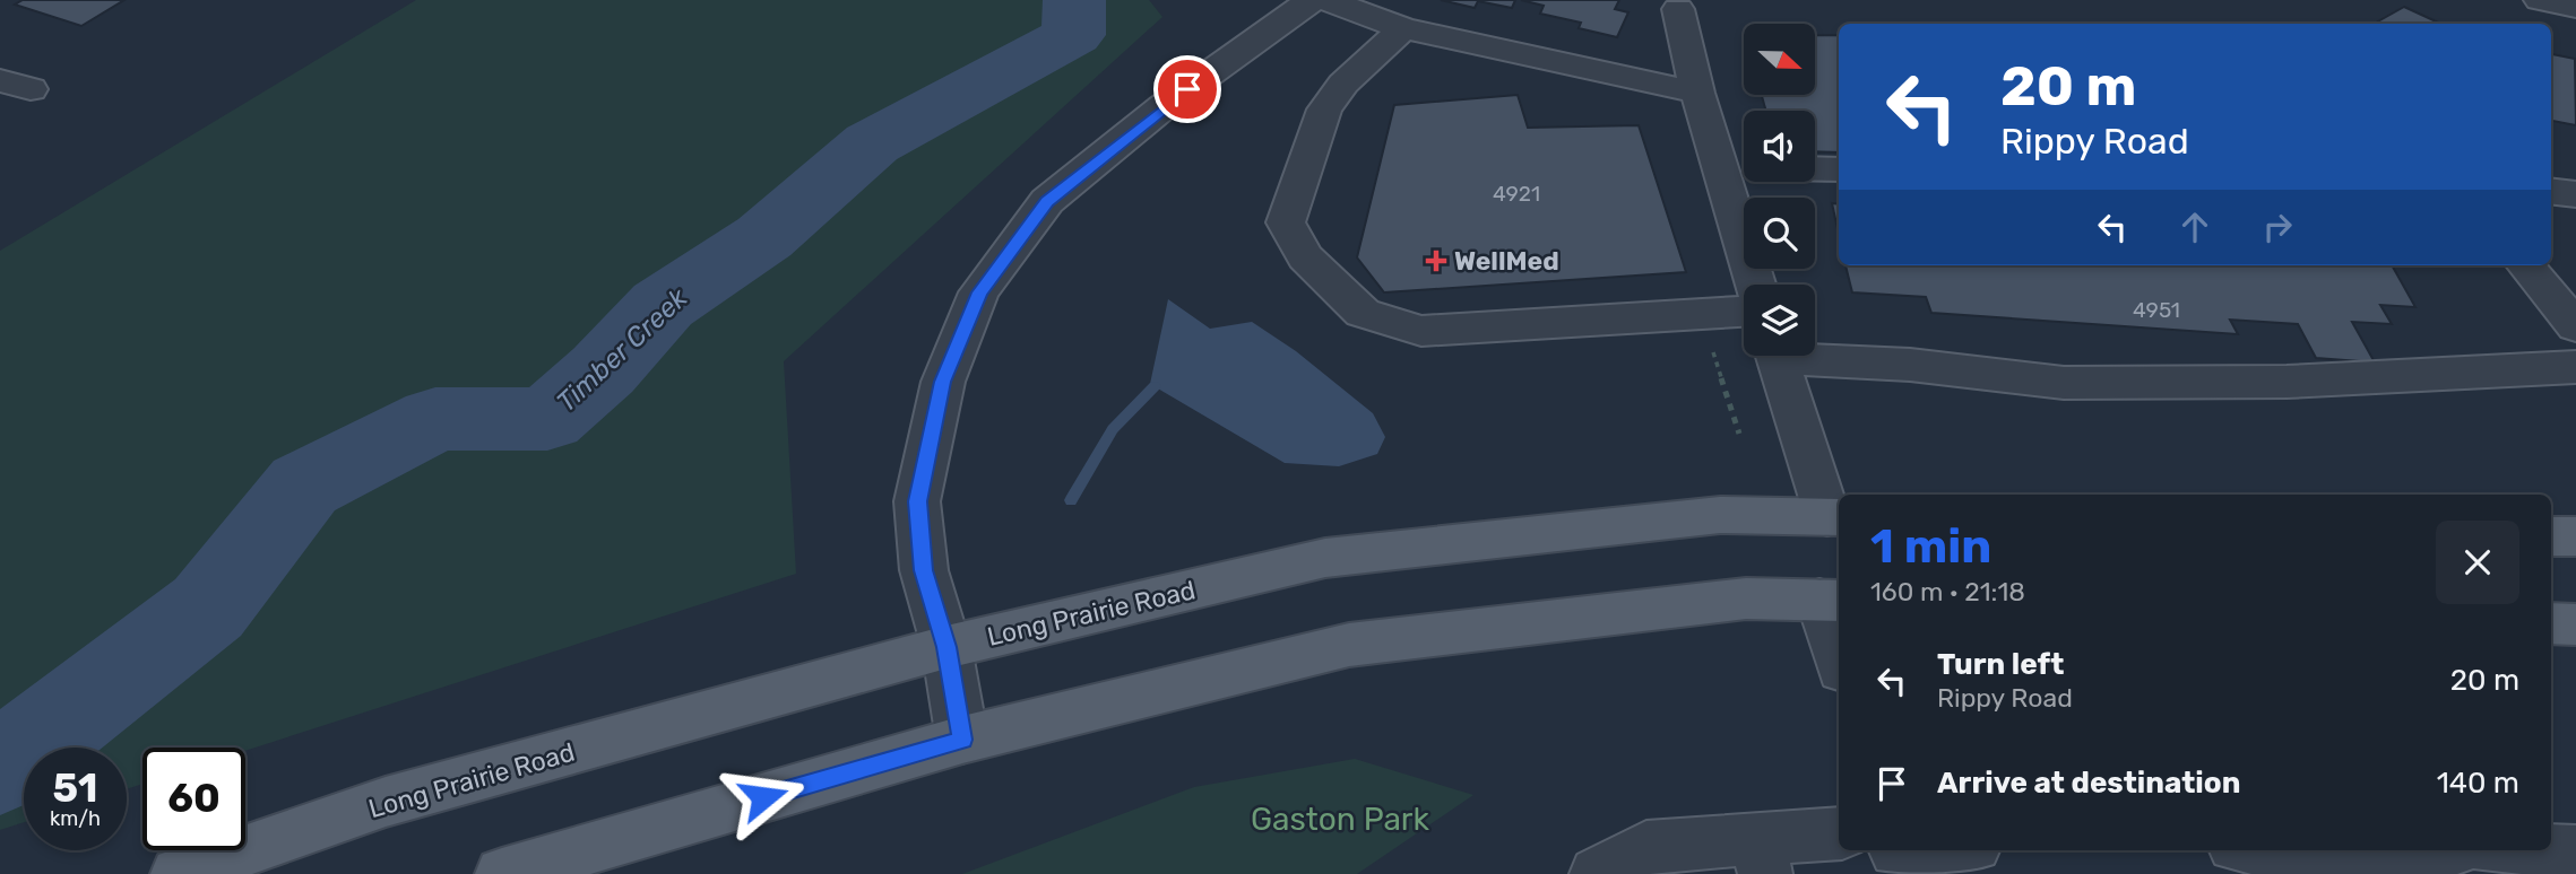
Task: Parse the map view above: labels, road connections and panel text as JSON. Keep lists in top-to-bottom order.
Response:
{
  "streets": {
    "main road": ["Long Prairie Road"]
  },
  "water": ["Timber Creek"],
  "parks": ["Gaston Park"],
  "places": {
    "health": ["WellMed"]
  },
  "house_numbers": ["4921", "4951"],
  "north": "right",
  "page": {
    "turn": ["20 m", "Rippy Road"],
    "heading": ["1 min", "160 m · 21:18"],
    "list": [
      {
        "name": "Turn left",
        "note": "Rippy Road",
        "value": "20 m"
      },
      {
        "name": "Arrive at destination",
        "value": "140 m"
      }
    ],
    "speed": "51 km/h",
    "limit": "60"
  }
}
